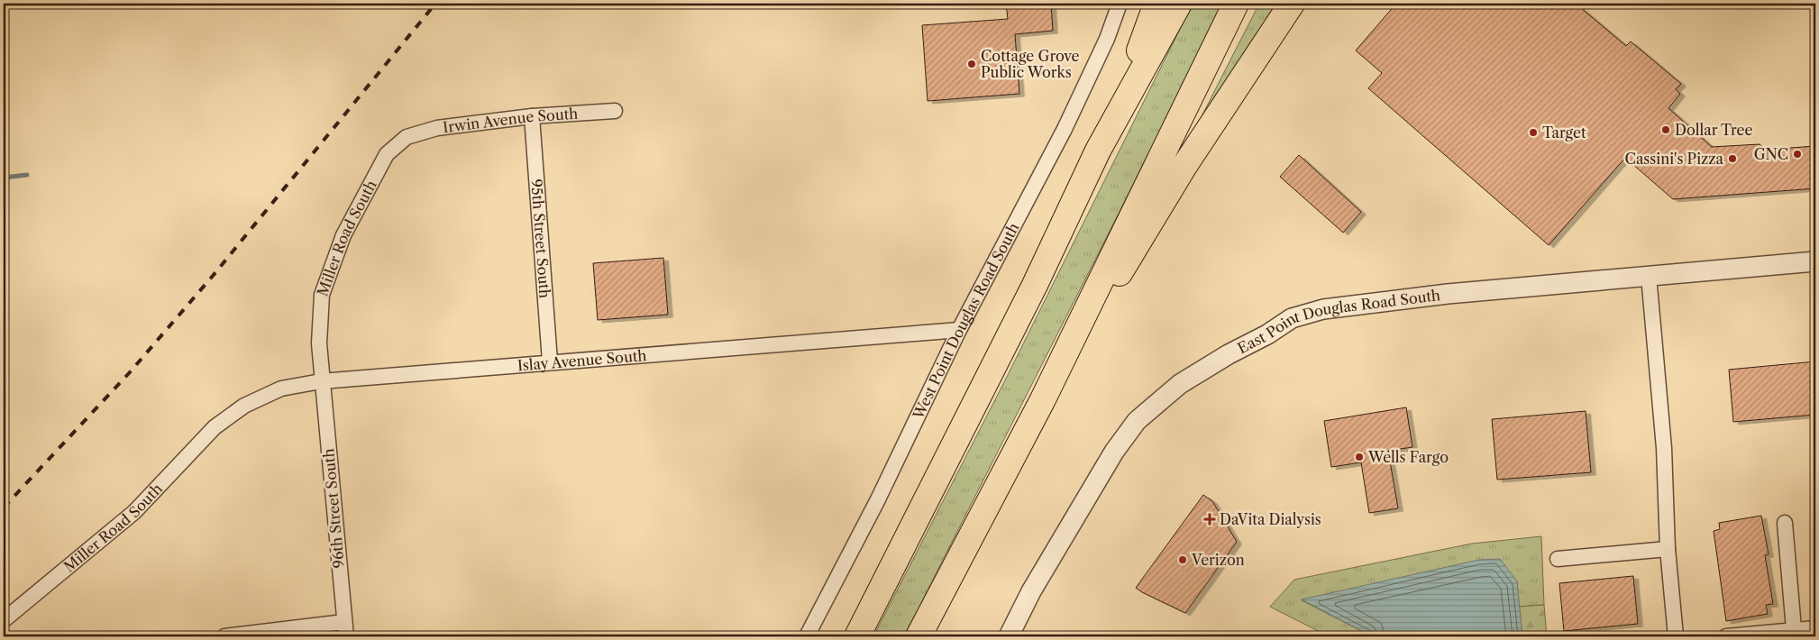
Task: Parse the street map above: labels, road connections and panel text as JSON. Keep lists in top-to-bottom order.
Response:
{
  "streets": {
    "street": [
      "Irwin Avenue South",
      "95th Street South",
      "Miller Road South",
      "West Point Douglas Road South",
      "East Point Douglas Road South",
      "Islay Avenue South",
      "96th Street South"
    ]
  },
  "crossings": [
    ["Irwin Avenue South", "95th Street South"],
    ["Irwin Avenue South", "Miller Road South"],
    ["95th Street South", "Islay Avenue South"],
    ["Miller Road South", "Islay Avenue South"],
    ["Miller Road South", "96th Street South"],
    ["West Point Douglas Road South", "Islay Avenue South"],
    ["Islay Avenue South", "96th Street South"]
  ],
  "places": {
    "other": [
      "Cottage Grove Public Works",
      "Dollar Tree",
      "Target",
      "GNC",
      "Cassini's Pizza",
      "Wells Fargo",
      "Verizon"
    ],
    "health": ["DaVita Dialysis"]
  }
}
